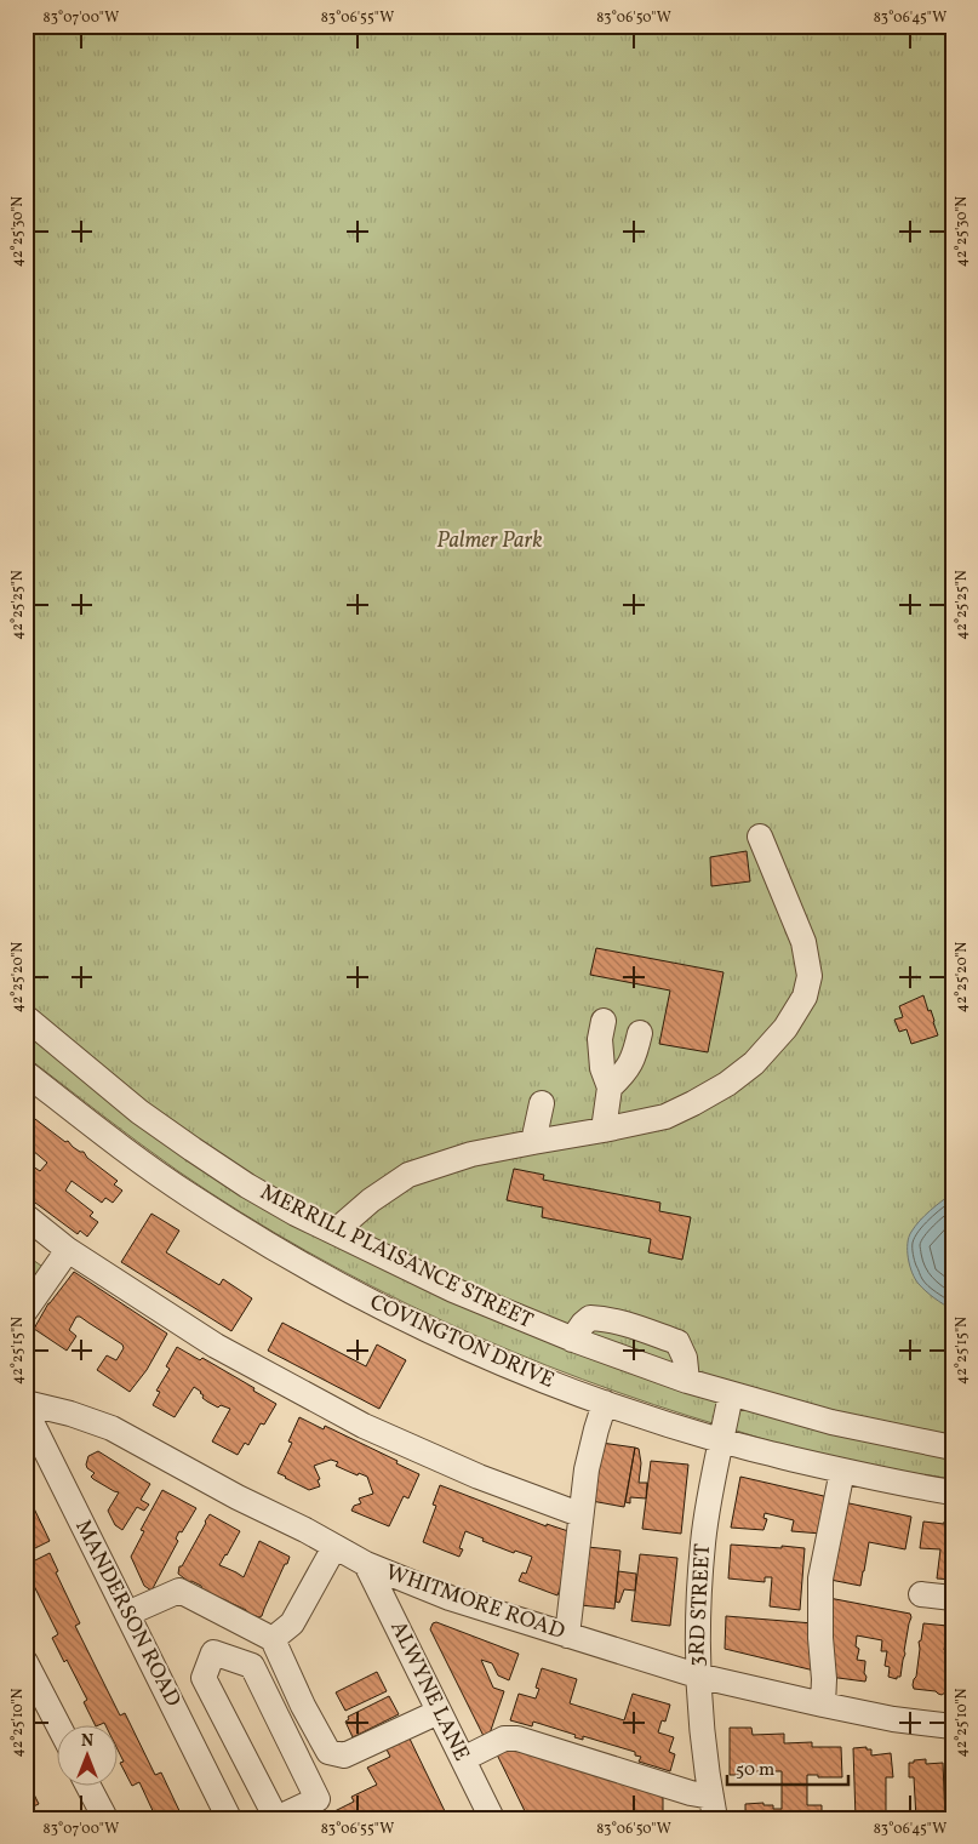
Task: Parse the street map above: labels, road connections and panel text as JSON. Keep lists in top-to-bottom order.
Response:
{
  "streets": {
    "street": [
      "MERRILL PLAISANCE STREET",
      "COVINGTON DRIVE",
      "WHITMORE ROAD",
      "3RD STREET",
      "MANDERSON ROAD",
      "ALWYNE LANE"
    ]
  },
  "crossings": [
    ["MERRILL PLAISANCE STREET", "3RD STREET"],
    ["COVINGTON DRIVE", "3RD STREET"],
    ["WHITMORE ROAD", "3RD STREET"],
    ["WHITMORE ROAD", "ALWYNE LANE"]
  ],
  "parks": ["Palmer Park"],
  "scale_bar": "50 m",
  "north": "top",
  "coordinates": [
    "83°07'00\"W",
    "83°06'55\"W",
    "83°06'50\"W",
    "83°06'45\"W",
    "42°25'30\"N",
    "42°25'25\"N",
    "42°25'20\"N",
    "42°25'15\"N",
    "42°25'10\"N"
  ]
}
